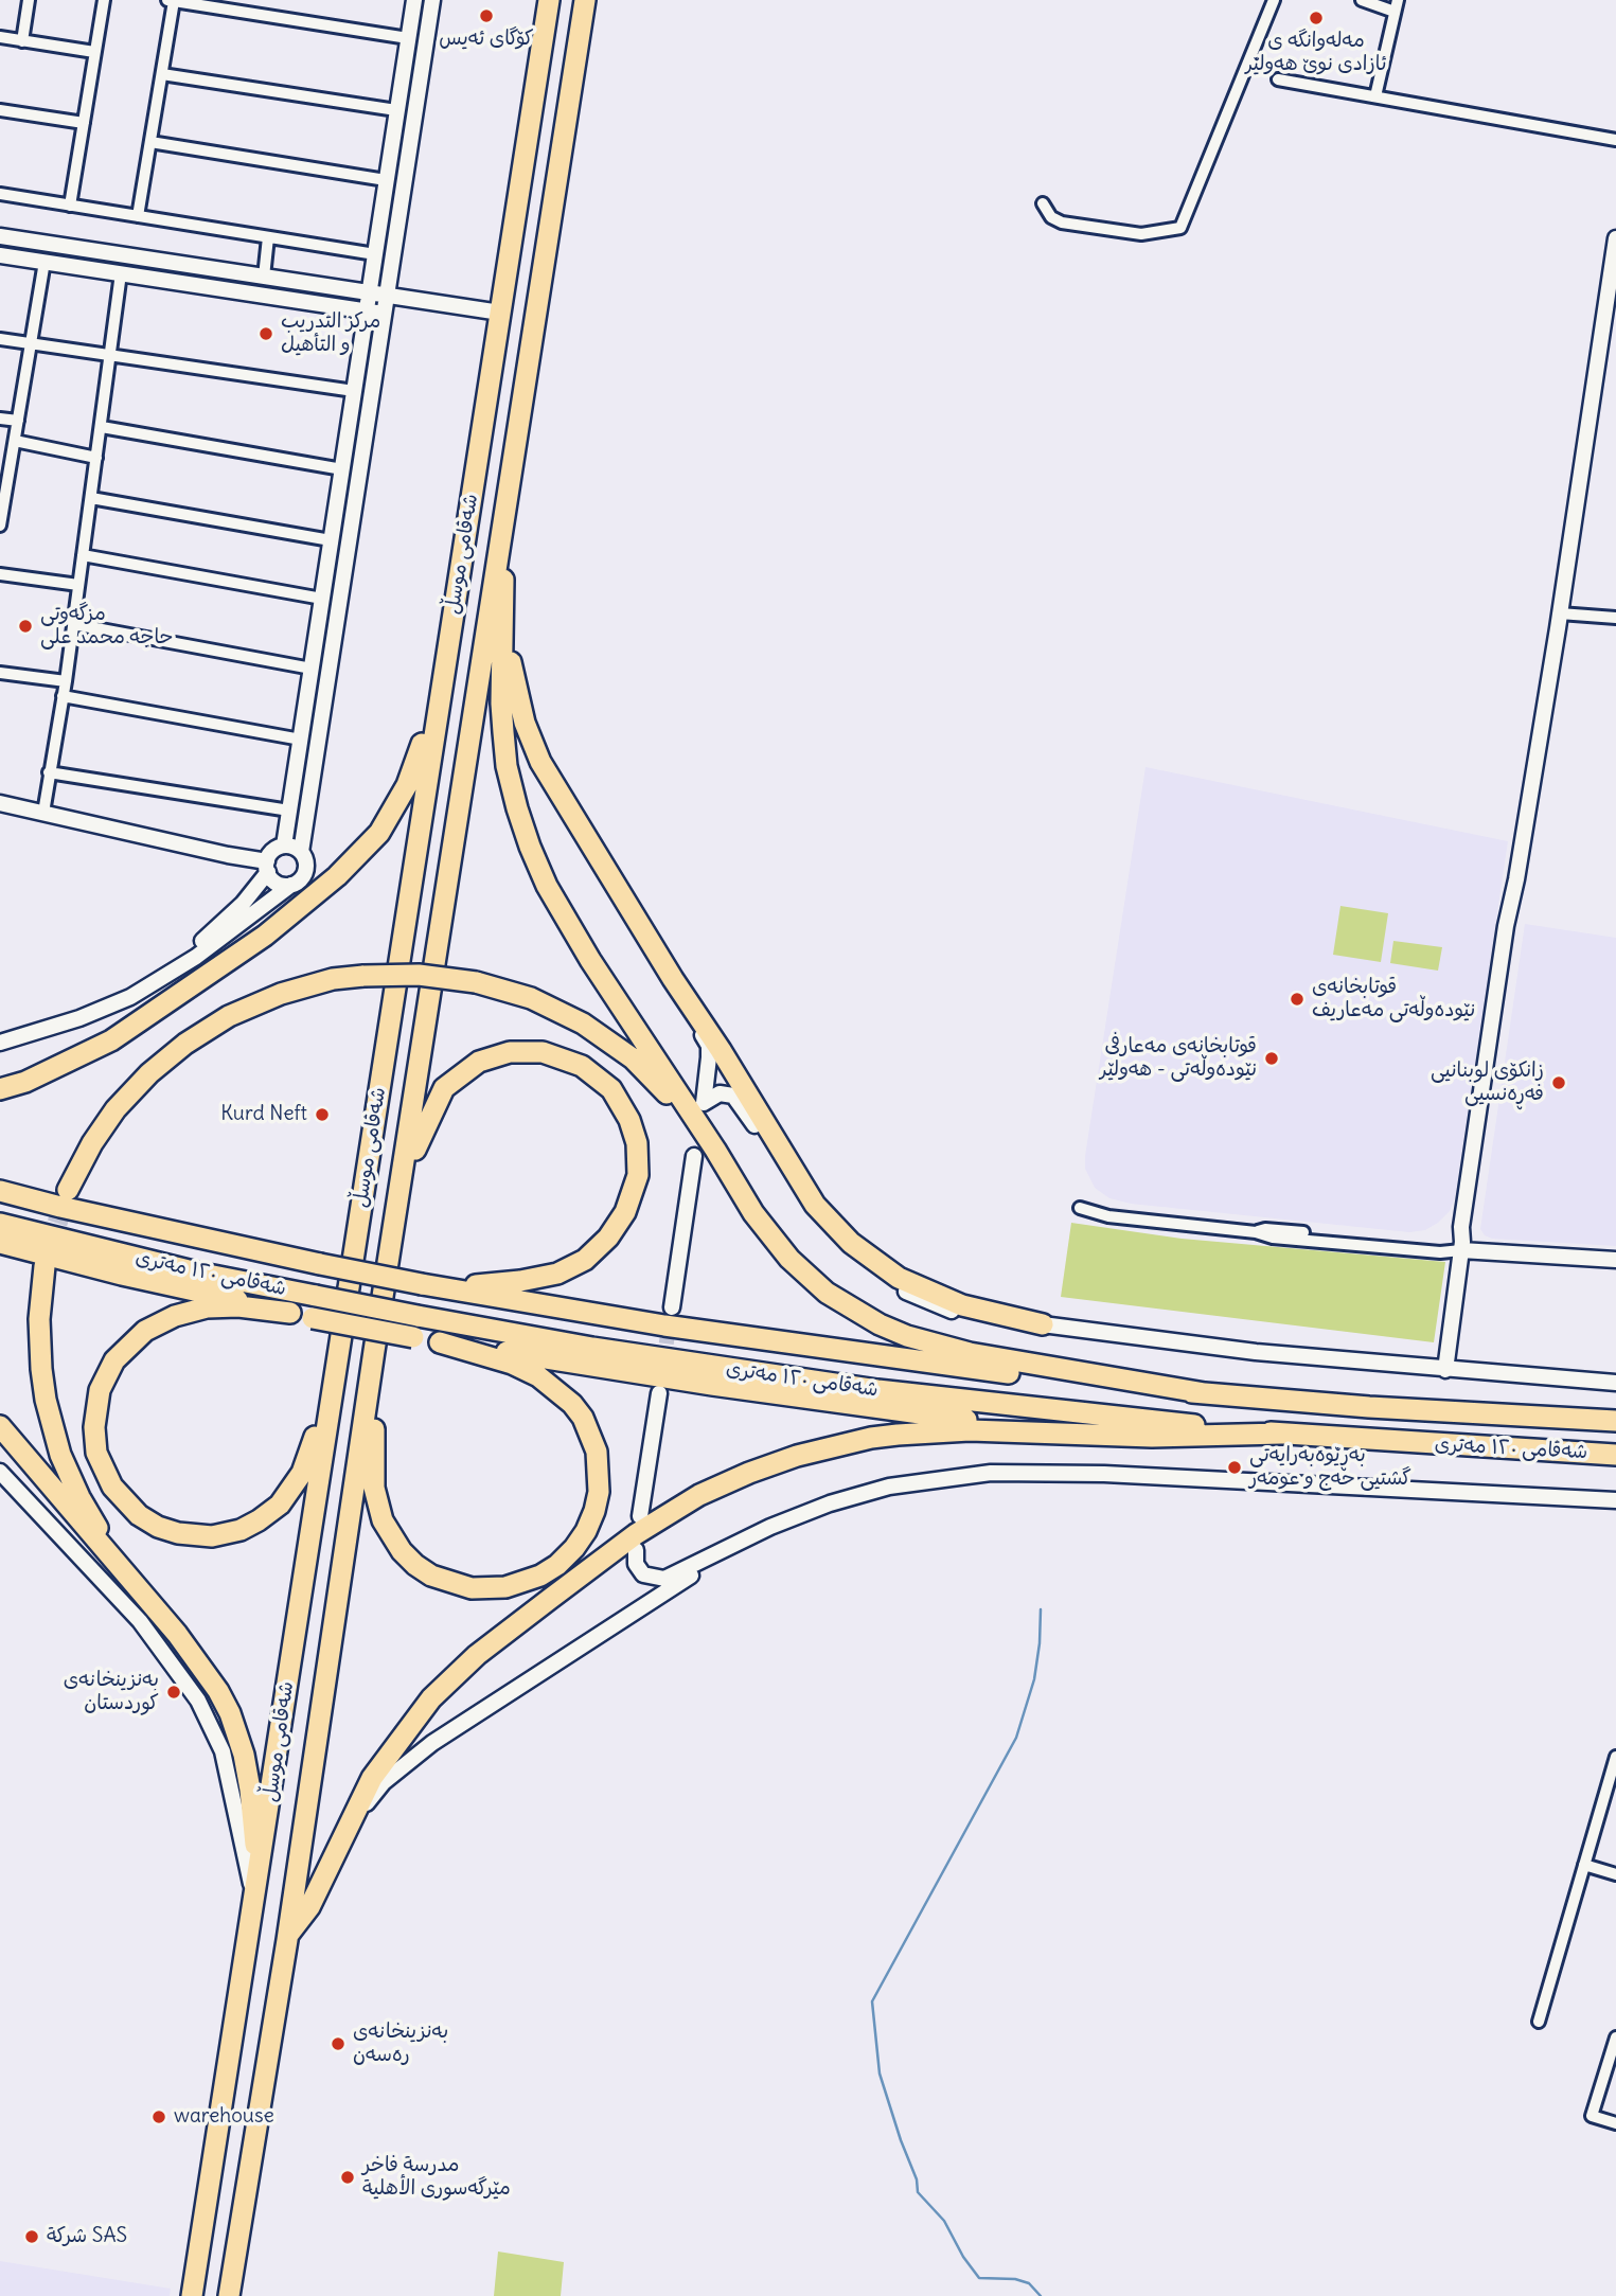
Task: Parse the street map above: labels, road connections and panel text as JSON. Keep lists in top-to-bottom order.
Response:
{
  "streets": {
    "highway": ["شەقامی موسڵ", "شەقامی ١٢٠ مەتری"]
  },
  "places": [
    "کۆگای ئەیس",
    "مەلەوانگە ی ئازادی نوێ هەولێر",
    "مركز التدريب و التأهيل",
    "مزگه‌وتی حاجه‌ محمد علی",
    "قوتابخانەی نێودەوڵەتی مەعاریف",
    "قوتابخانەی مەعارفی نێودەوڵەتی - هەولێر",
    "زانکۆی لوبنانیی فەڕەنسیی",
    "Kurd Neft",
    "بەڕێوەبەرایەتی گشتیی حەج و عومەر",
    "بەنزینخانەی کوردستان",
    "بەنزینخانەی رەسەن",
    "warehouse",
    "مدرسة فاخر مێرگەسوری الأهلية",
    "شركة SAS"
  ]
}
